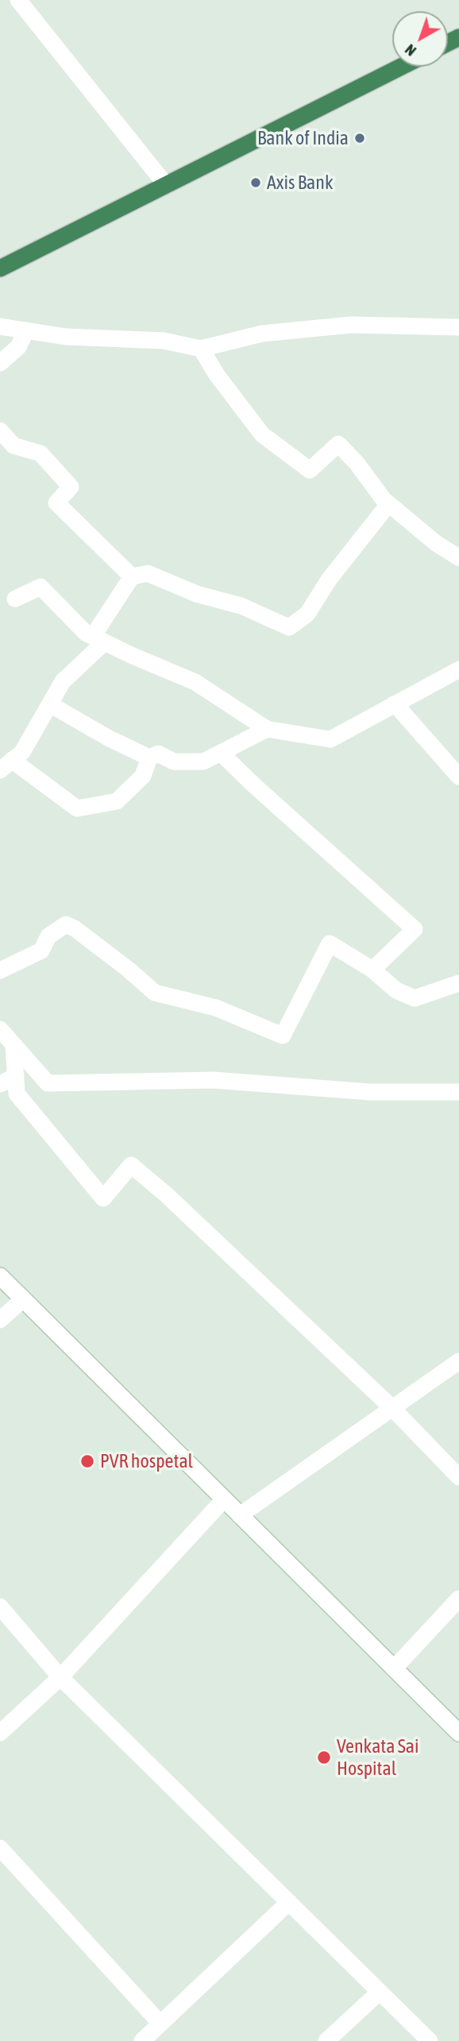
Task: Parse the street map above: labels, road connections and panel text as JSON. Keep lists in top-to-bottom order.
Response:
{
  "places": [
    "Bank of India",
    "Axis Bank",
    "PVR hospetal",
    "Venkata Sai Hospital"
  ],
  "north": "bottom left"
}
